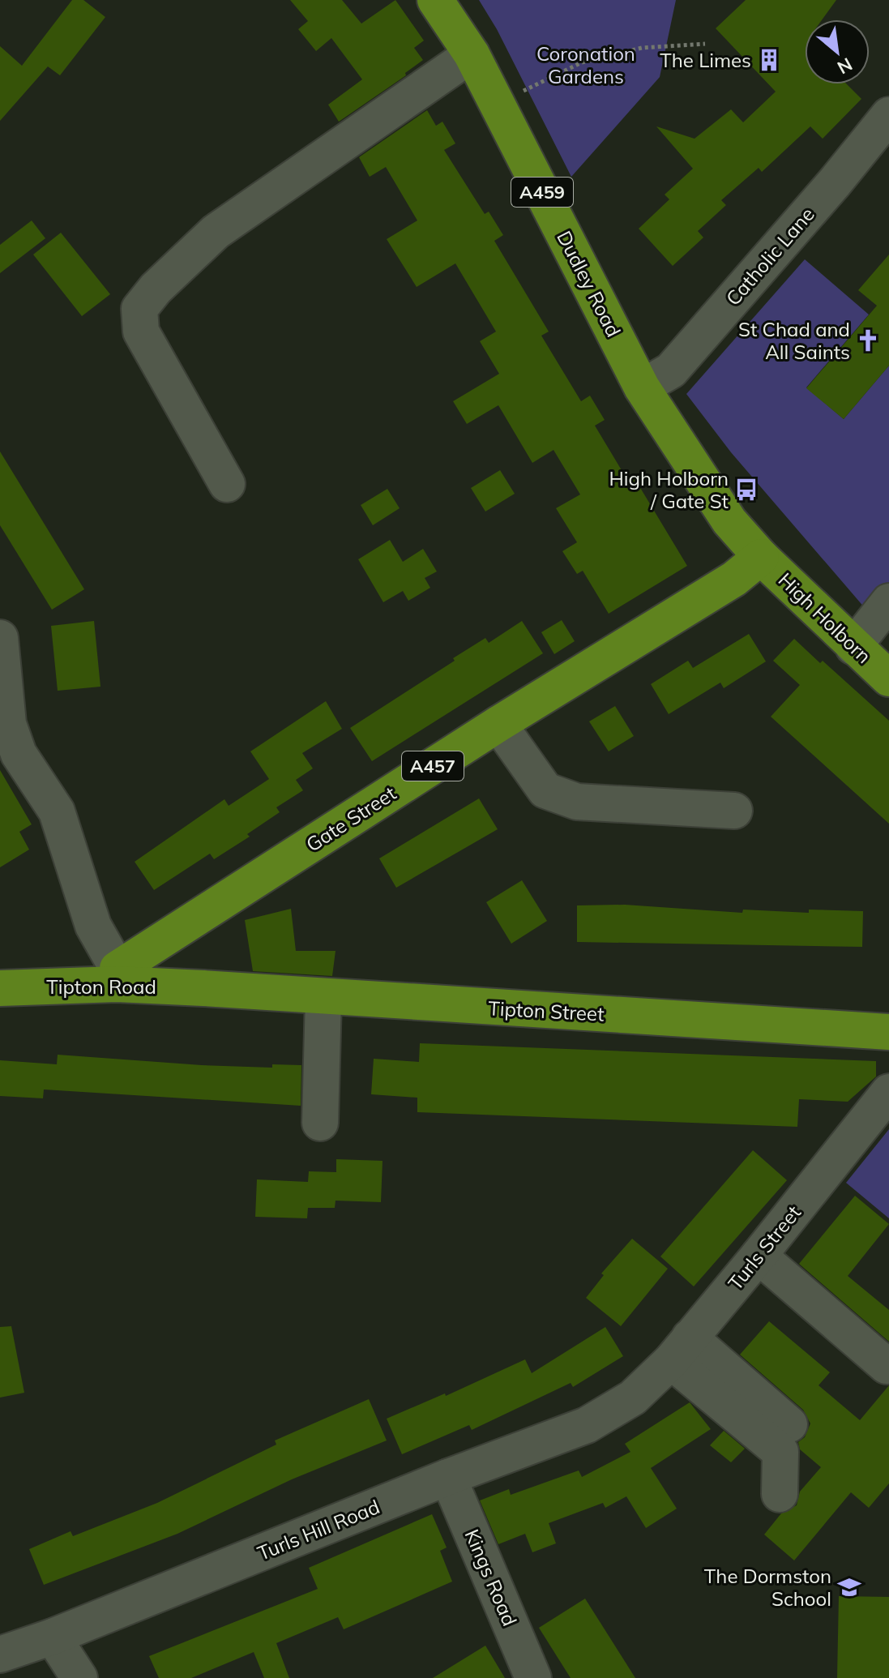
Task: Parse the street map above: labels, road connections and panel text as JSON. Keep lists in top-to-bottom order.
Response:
{
  "streets": {
    "main road": [
      "A459",
      "Dudley Road",
      "High Holborn",
      "A457",
      "Gate Street",
      "Tipton Road",
      "Tipton Street"
    ],
    "street": [
      "Catholic Lane",
      "Turls Street",
      "Turls Hill Road",
      "Kings Road"
    ]
  },
  "crossings": [
    ["Catholic Lane", "Dudley Road"],
    ["Dudley Road", "High Holborn"],
    ["Dudley Road", "Gate Street"],
    ["High Holborn", "Gate Street"],
    ["Gate Street", "Tipton Road"],
    ["Tipton Road", "Tipton Street"],
    ["Turls Street", "Turls Hill Road"],
    ["Turls Hill Road", "Kings Road"]
  ],
  "parks": ["Coronation Gardens"],
  "places": {
    "building": ["The Limes"],
    "church": ["St Chad and All Saints"],
    "bus stop": ["High Holborn / Gate St"],
    "school or university": ["The Dormston School"]
  },
  "north": "bottom right"
}
